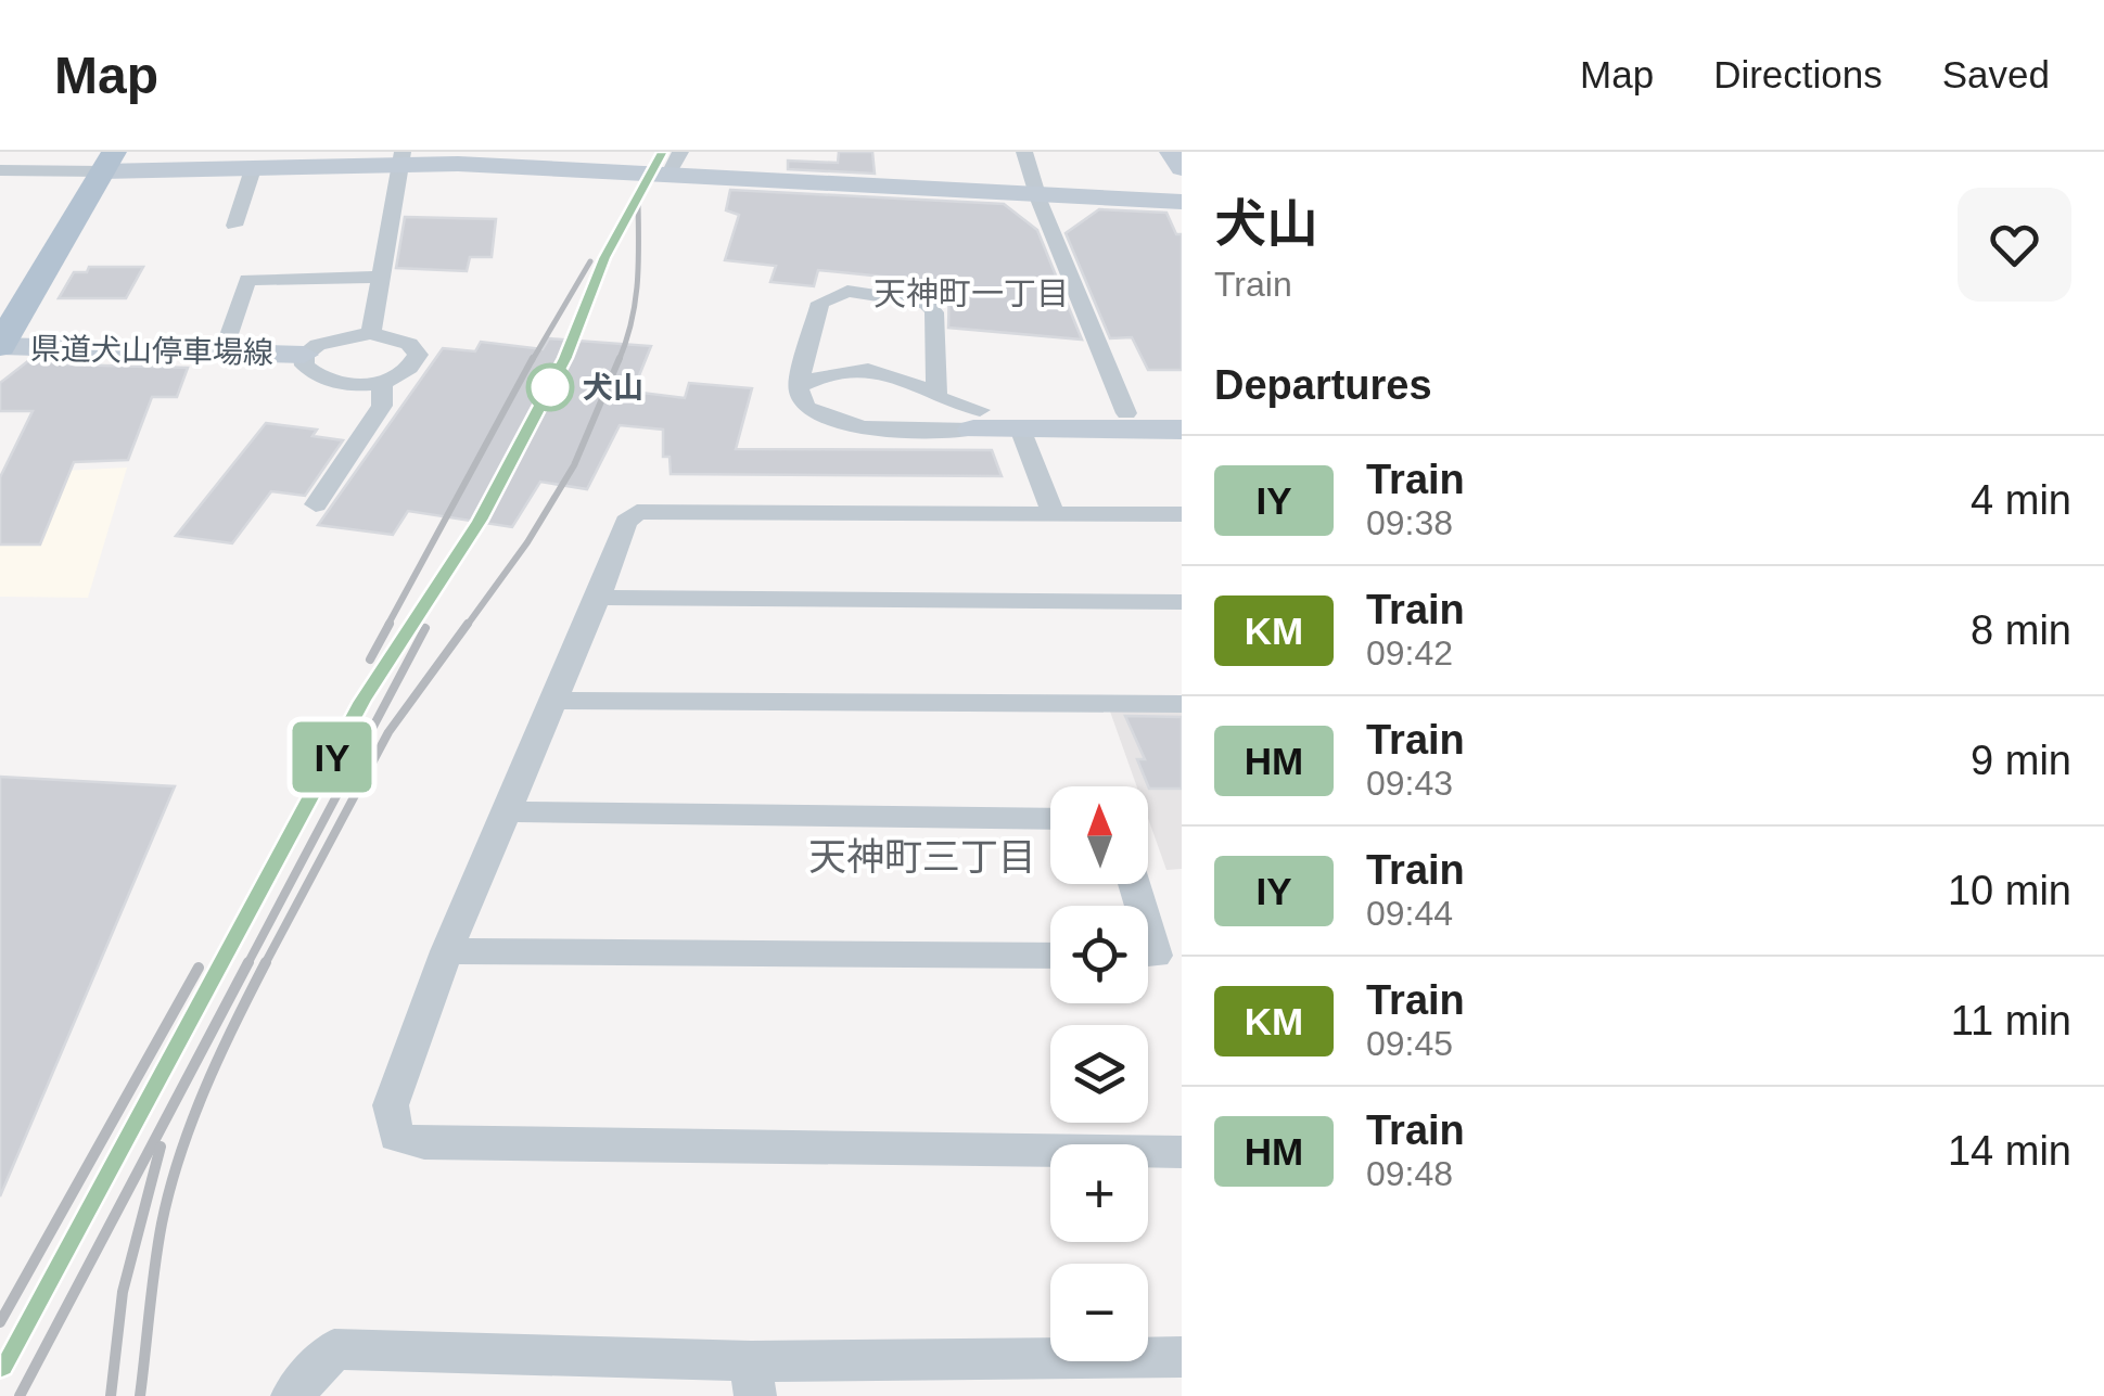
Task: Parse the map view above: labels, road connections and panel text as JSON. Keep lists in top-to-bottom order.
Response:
{
  "streets": {
    "main road": ["県道犬山停車場線"]
  },
  "districts": ["天神町一丁目", "天神町三丁目"],
  "places": ["犬山"],
  "north": "top",
  "page": {
    "header": "Map",
    "nav": ["Map", "Directions", "Saved"],
    "on_map": "IY",
    "heading": [
      ["犬山", "Train"],
      "Departures"
    ],
    "list": [
      {
        "mark": "IY",
        "name": "Train",
        "note": "09:38",
        "value": "4 min"
      },
      {
        "mark": "KM",
        "name": "Train",
        "note": "09:42",
        "value": "8 min"
      },
      {
        "mark": "HM",
        "name": "Train",
        "note": "09:43",
        "value": "9 min"
      },
      {
        "mark": "IY",
        "name": "Train",
        "note": "09:44",
        "value": "10 min"
      },
      {
        "mark": "KM",
        "name": "Train",
        "note": "09:45",
        "value": "11 min"
      },
      {
        "mark": "HM",
        "name": "Train",
        "note": "09:48",
        "value": "14 min"
      }
    ],
    "map_buttons": ["+", "−"]
  }
}
